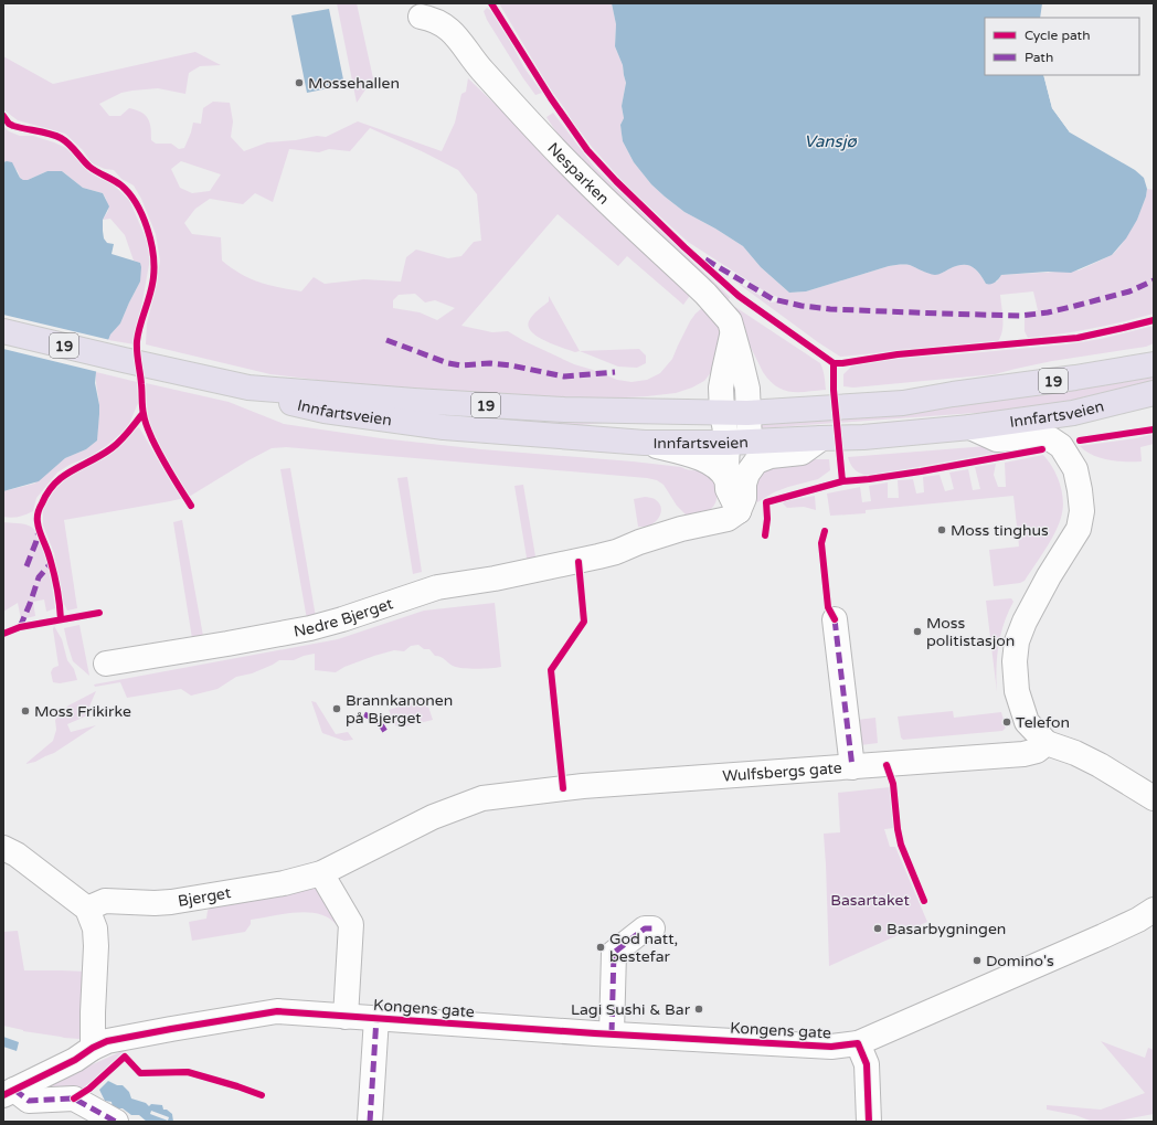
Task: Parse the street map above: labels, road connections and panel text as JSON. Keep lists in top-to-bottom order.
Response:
{
  "streets": {
    "highway": ["19", "Innfartsveien"],
    "street": [
      "Nesparken",
      "Nedre Bjerget",
      "Wulfsbergs gate",
      "Bjerget",
      "Kongens gate"
    ]
  },
  "crossings": [
    ["Nesparken", "Innfartsveien"],
    ["Nesparken", "Nedre Bjerget"],
    ["Wulfsbergs gate", "Bjerget"]
  ],
  "water": ["Vansjø"],
  "parks": ["Basartaket"],
  "places": [
    "Mossehallen",
    "Moss tinghus",
    "Moss politistasjon",
    "Brannkanonen på Bjerget",
    "Moss Frikirke",
    "Telefon",
    "Basarbygningen",
    "God natt, bestefar",
    "Domino's",
    "Lagi Sushi & Bar"
  ],
  "legend": ["Cycle path", "Path"]
}
